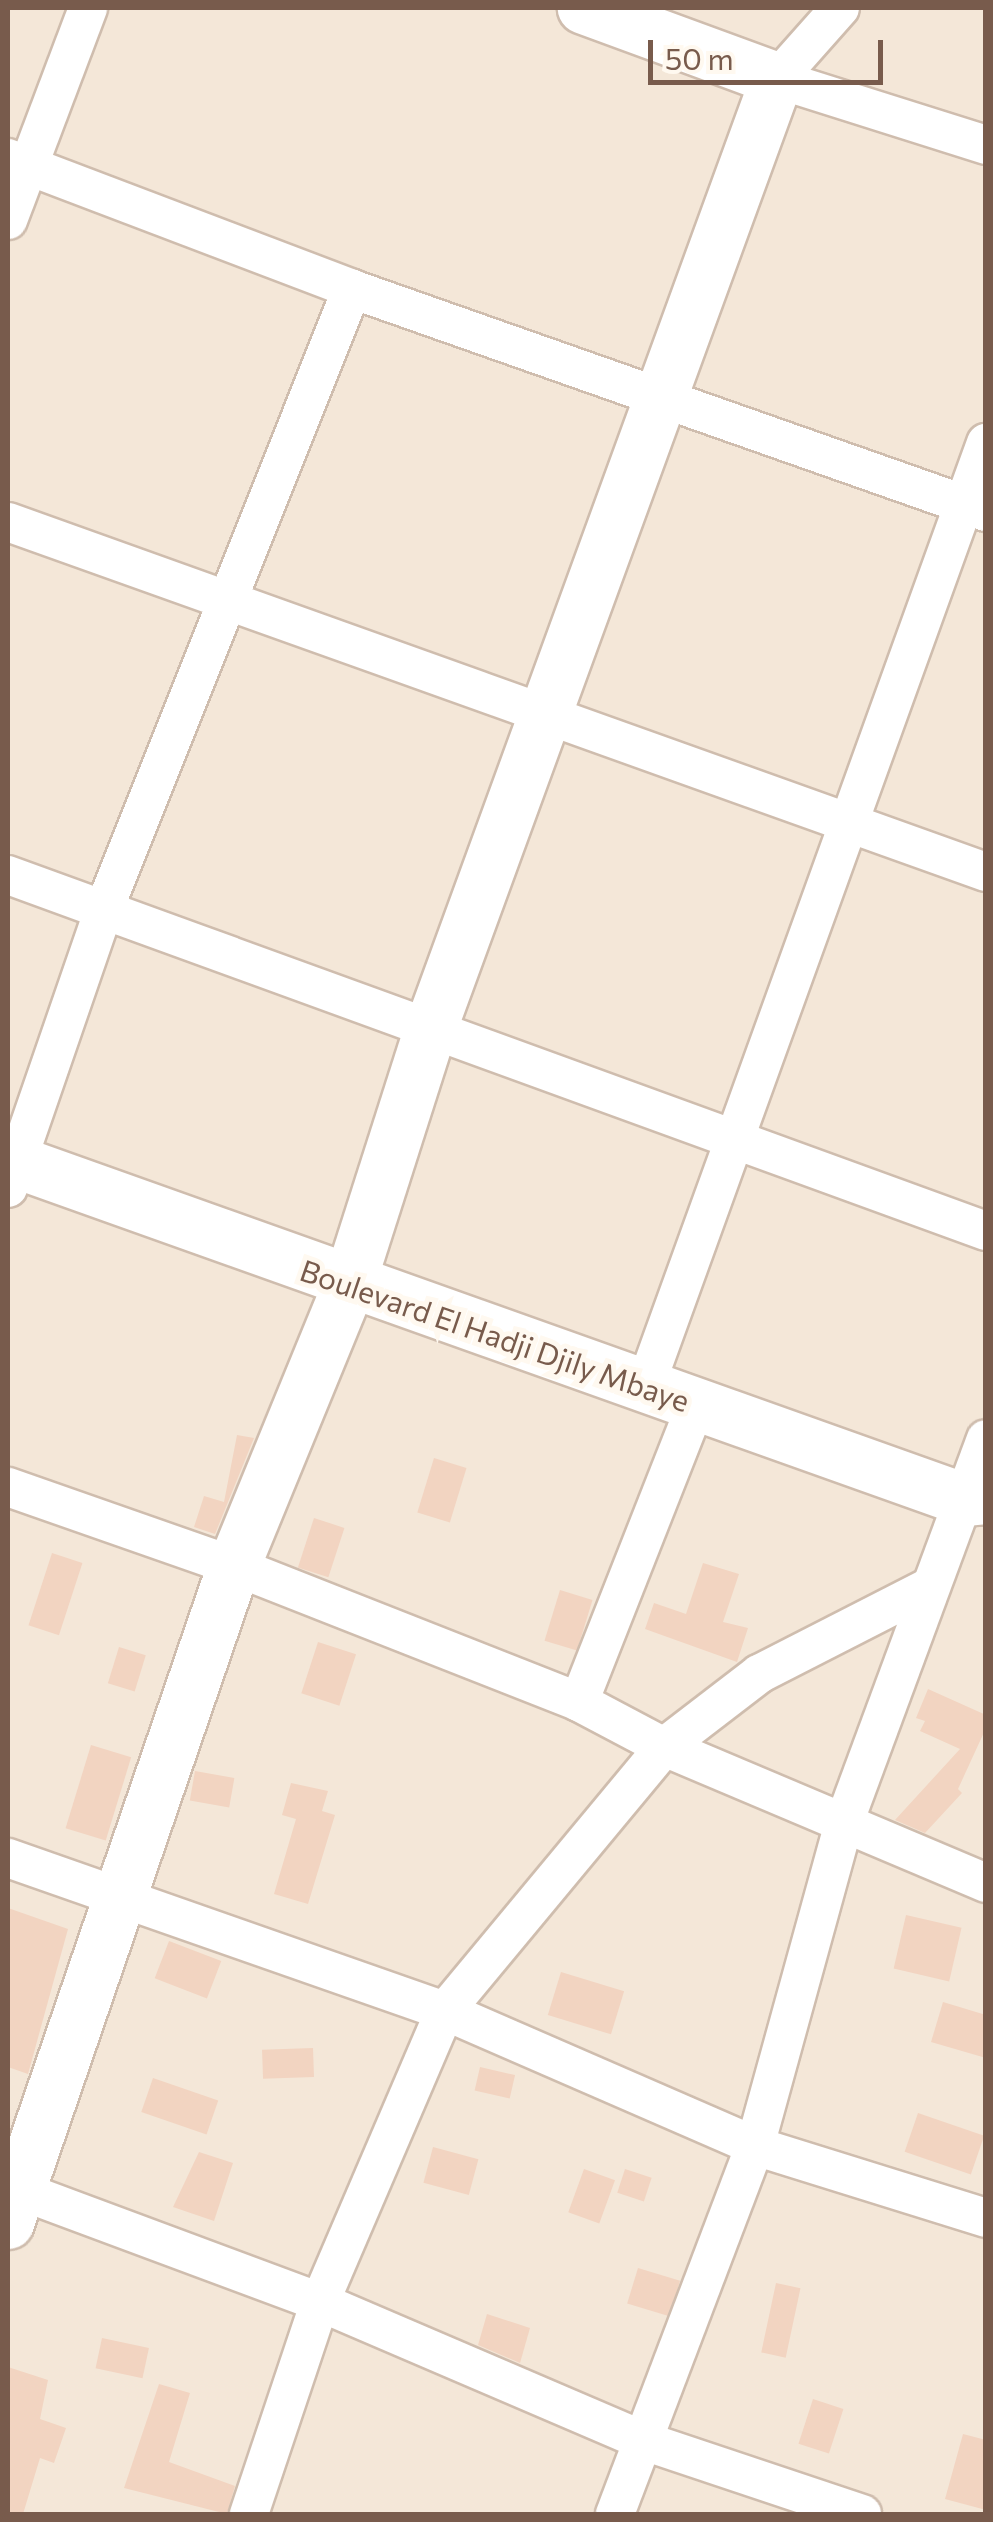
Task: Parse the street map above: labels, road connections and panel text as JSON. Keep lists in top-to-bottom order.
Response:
{
  "streets": {
    "street": ["Boulevard El Hadji Djily Mbaye"]
  },
  "scale_bar": "50 m"
}
